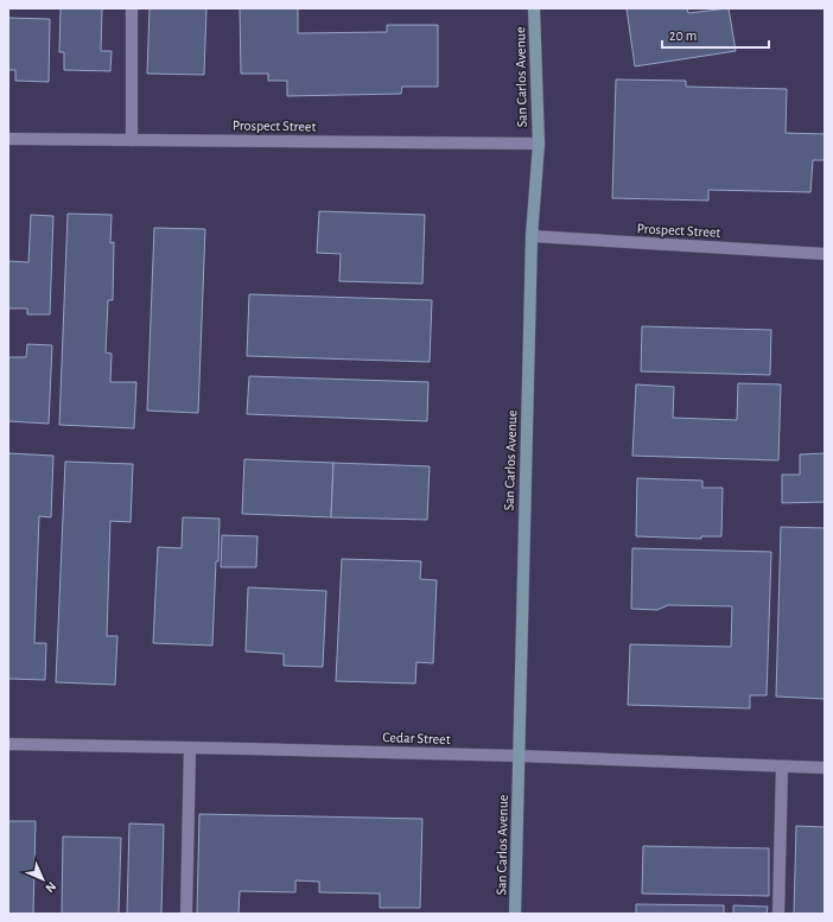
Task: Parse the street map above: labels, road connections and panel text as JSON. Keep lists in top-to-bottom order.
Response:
{
  "streets": {
    "main road": ["San Carlos Avenue"],
    "street": ["Prospect Street", "Cedar Street"]
  },
  "crossings": [
    ["San Carlos Avenue", "Prospect Street"],
    ["San Carlos Avenue", "Cedar Street"]
  ],
  "scale_bar": "20 m",
  "north": "bottom right"
}
